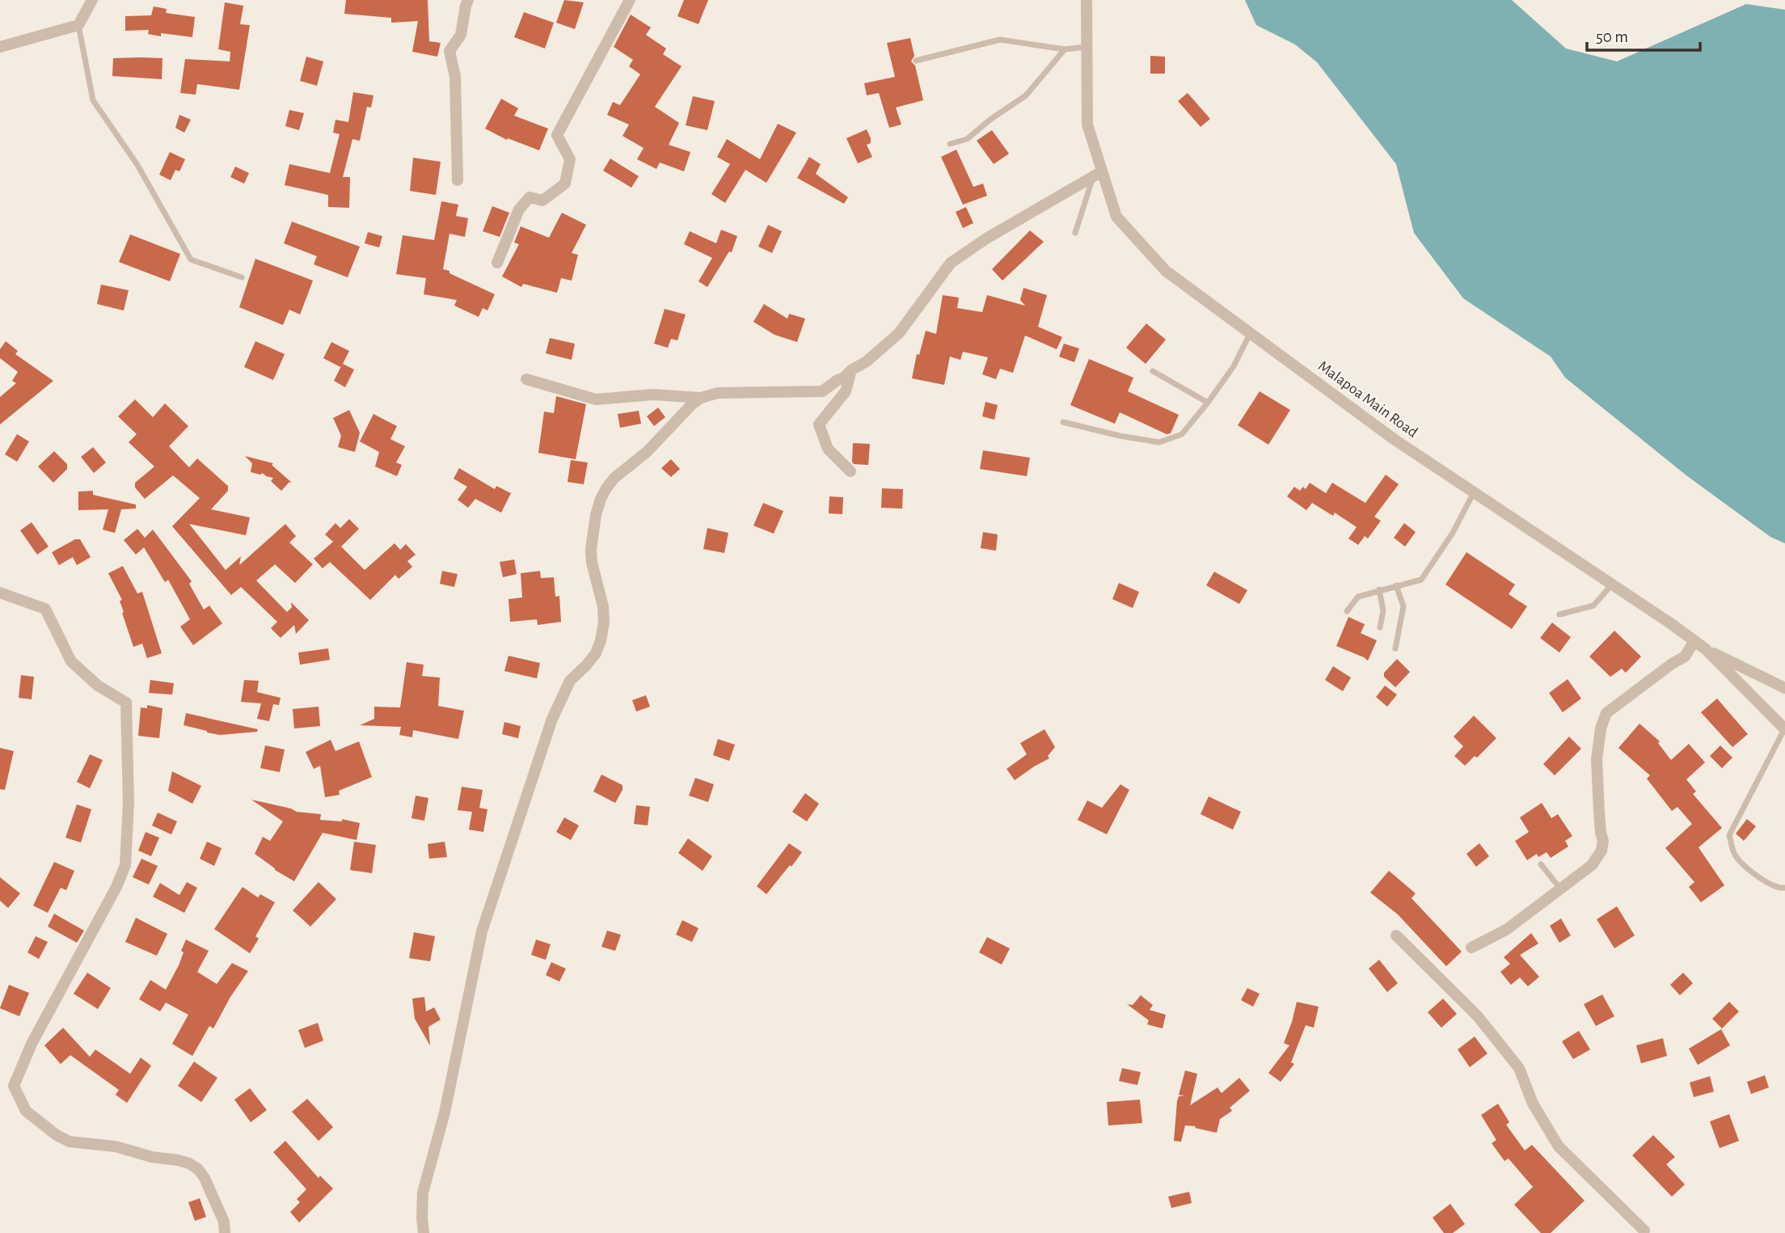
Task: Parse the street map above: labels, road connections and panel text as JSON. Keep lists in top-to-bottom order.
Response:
{
  "streets": {
    "street": ["Malapoa Main Road"]
  },
  "scale_bar": "50 m"
}
